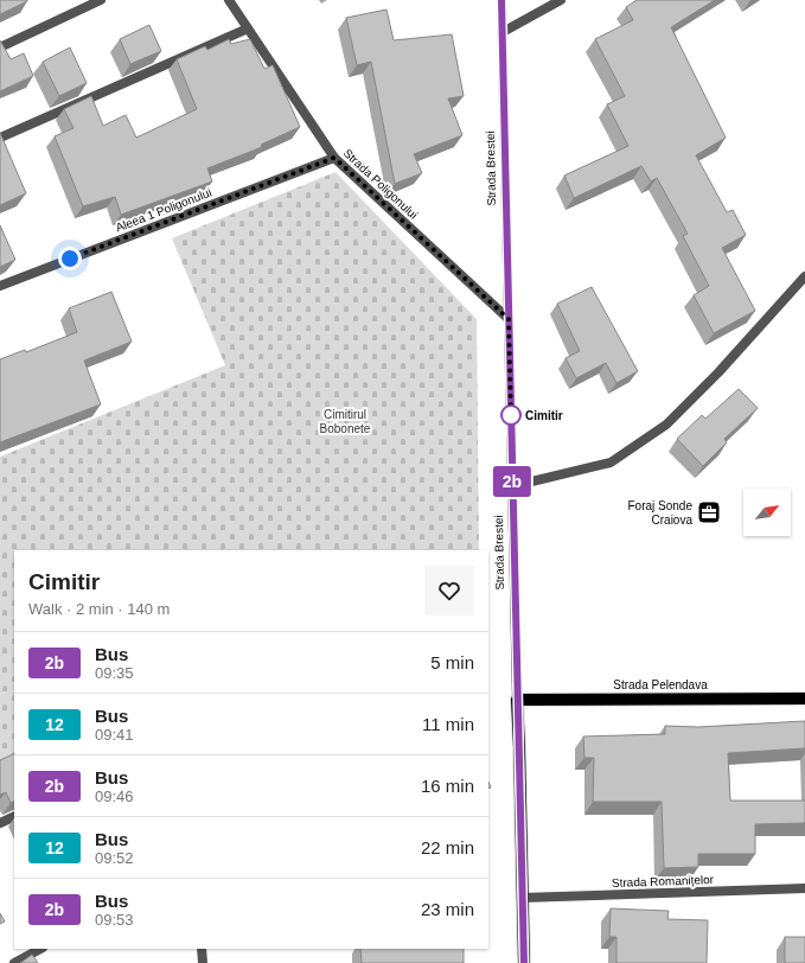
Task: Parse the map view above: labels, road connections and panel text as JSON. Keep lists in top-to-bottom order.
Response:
{
  "streets": {
    "main road": ["Strada Brestei", "Strada Pelendava"],
    "street": ["Strada Poligonului", "Aleea 1 Poligonului", "Strada Romanițelor"]
  },
  "crossings": [
    ["Strada Brestei", "Strada Poligonului"],
    ["Strada Brestei", "Strada Pelendava"],
    ["Strada Brestei", "Strada Romanițelor"],
    ["Strada Poligonului", "Aleea 1 Poligonului"]
  ],
  "parks": ["Cimitirul Bobonete"],
  "places": {
    "other": ["Cimitir"],
    "office": ["Foraj Sonde Craiova"]
  },
  "lines": ["bus line 2b"],
  "north": "top right",
  "page": {
    "on_map": "2b",
    "heading": ["Cimitir", "Walk · 2 min · 140 m"],
    "list": [
      {
        "mark": "2b",
        "name": "Bus",
        "note": "09:35",
        "value": "5 min"
      },
      {
        "mark": "12",
        "name": "Bus",
        "note": "09:41",
        "value": "11 min"
      },
      {
        "mark": "2b",
        "name": "Bus",
        "note": "09:46",
        "value": "16 min"
      },
      {
        "mark": "12",
        "name": "Bus",
        "note": "09:52",
        "value": "22 min"
      },
      {
        "mark": "2b",
        "name": "Bus",
        "note": "09:53",
        "value": "23 min"
      }
    ]
  }
}
